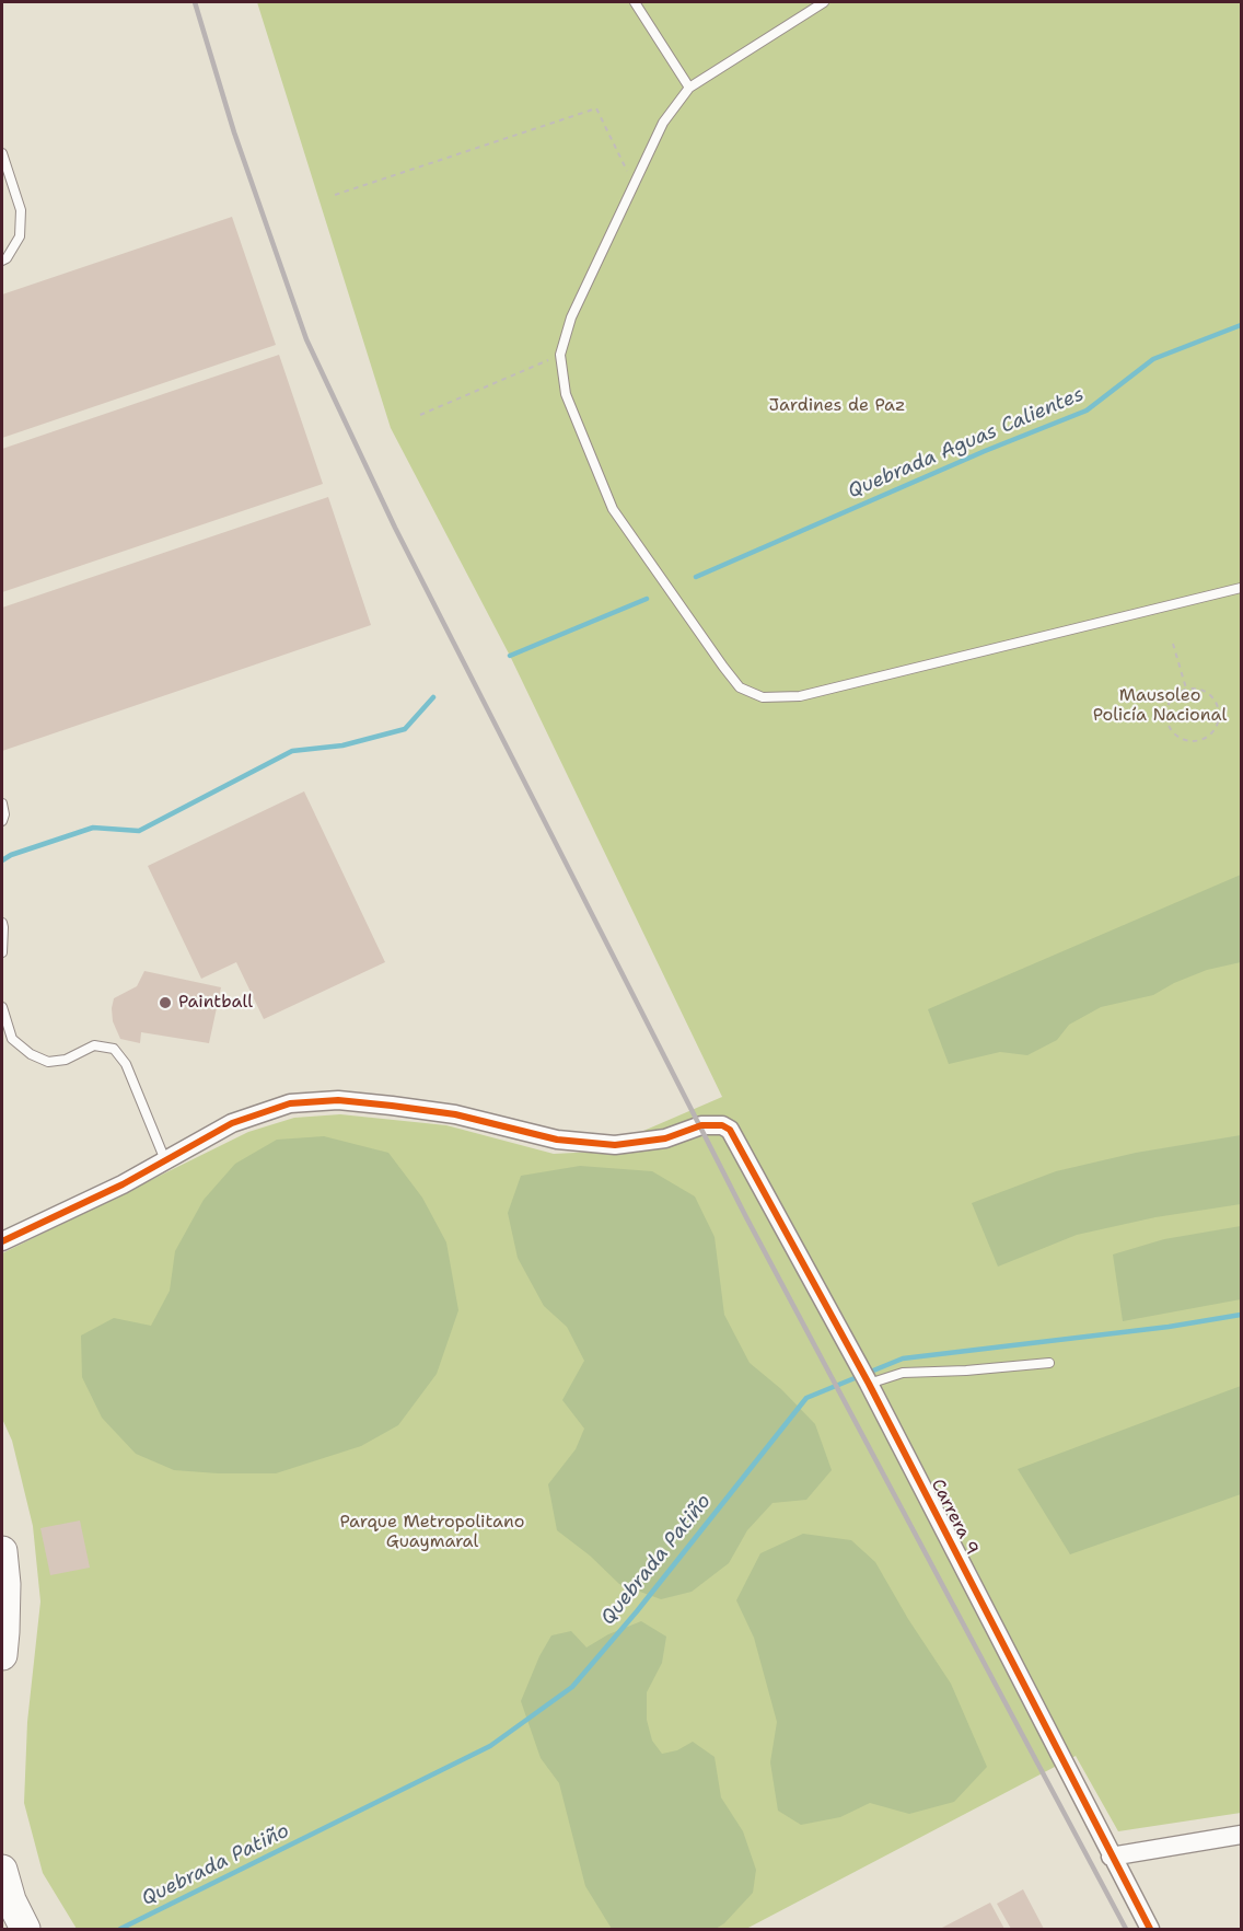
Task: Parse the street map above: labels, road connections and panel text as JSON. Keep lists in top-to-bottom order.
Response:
{
  "streets": {
    "street": ["Carrera 9"]
  },
  "water": ["Quebrada Aguas Calientes", "Quebrada Patiño"],
  "parks": ["Jardines de Paz", "Mausoleo Policía Nacional", "Parque Metropolitano Guaymaral"],
  "places": ["Paintball"]
}
